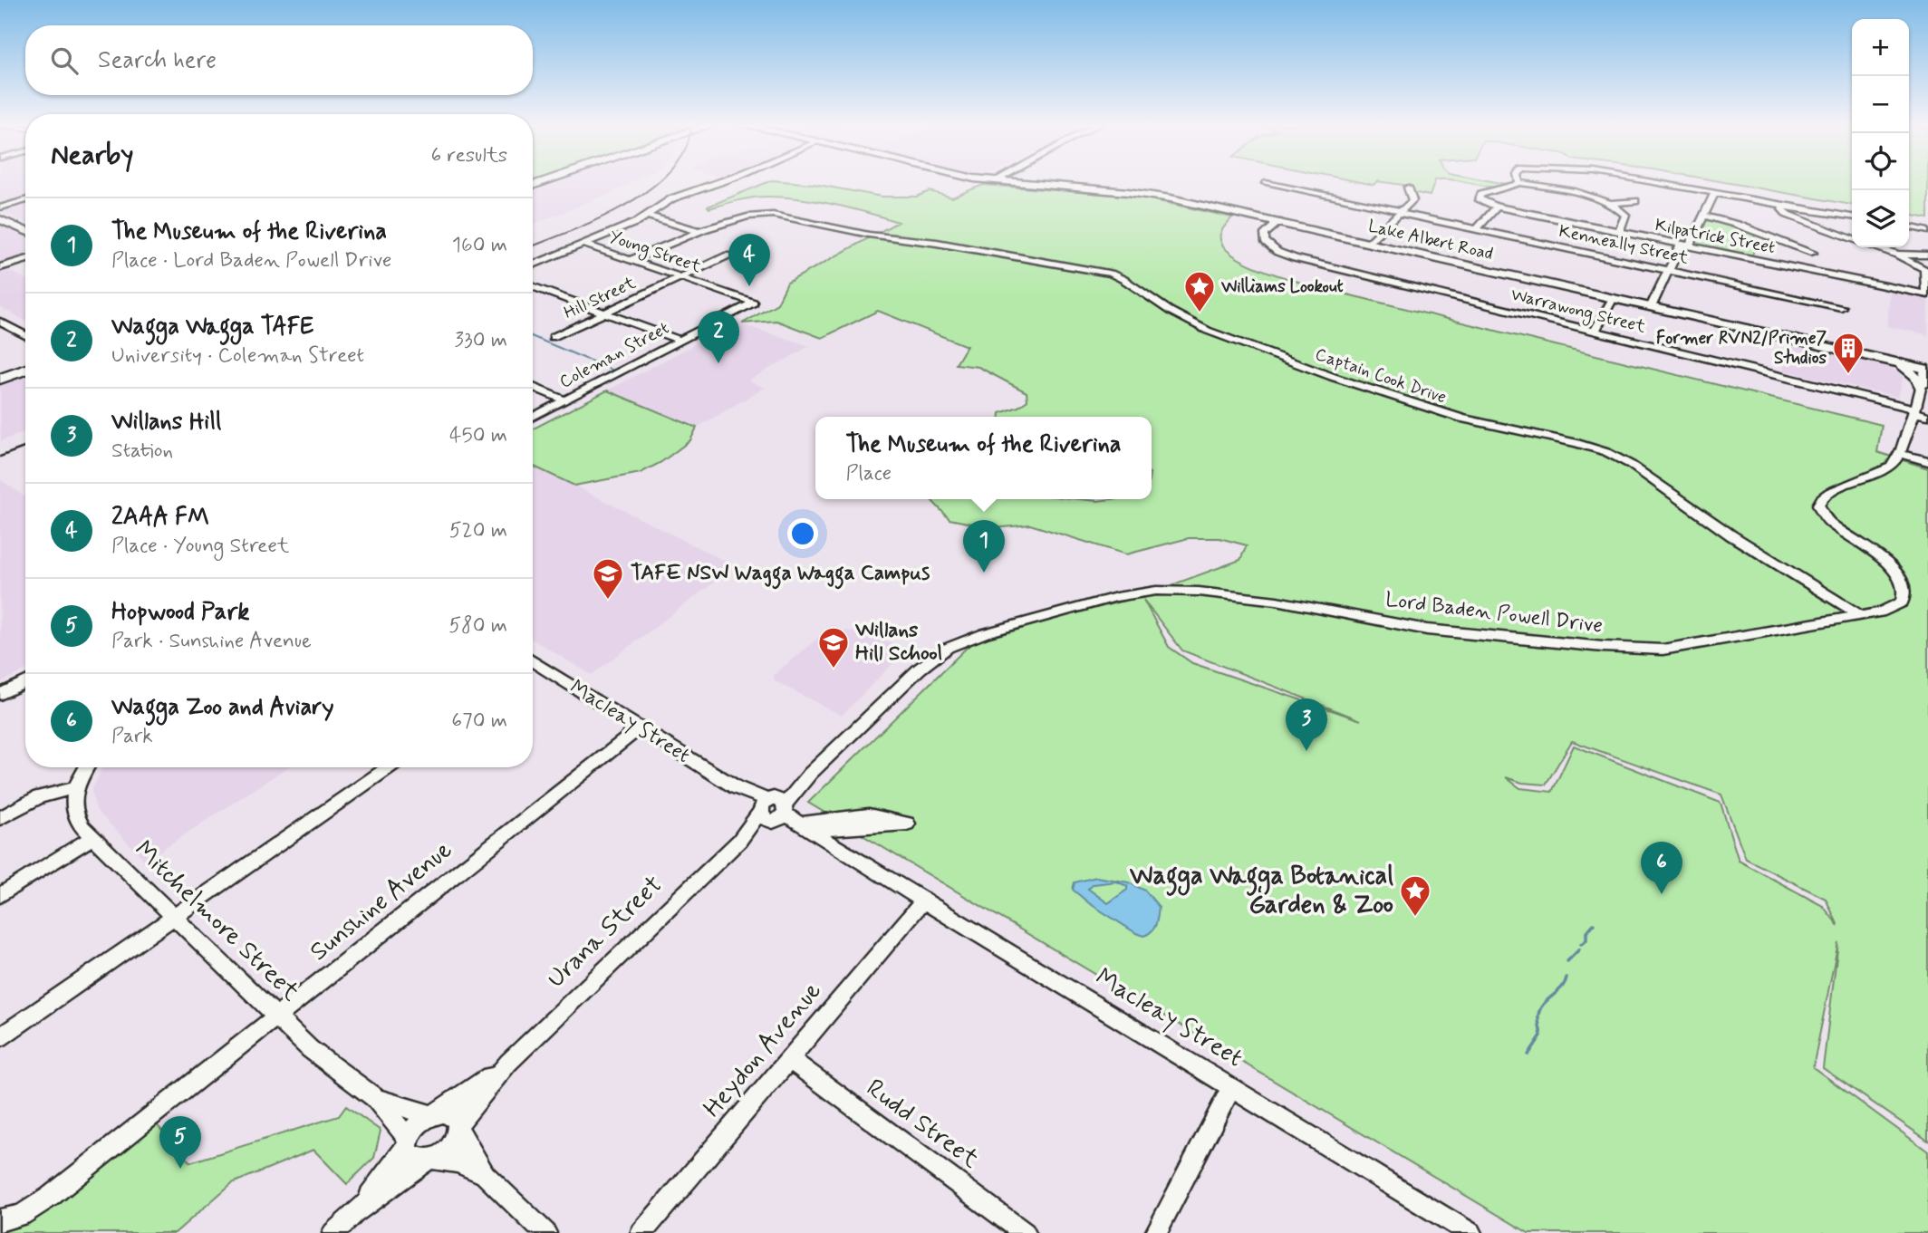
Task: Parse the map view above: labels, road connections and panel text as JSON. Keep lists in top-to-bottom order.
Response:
{
  "streets": {
    "main road": ["Lake Albert Road"],
    "street": [
      "Kilpatrick Street",
      "Kenneally Street",
      "Young Street",
      "Hill Street",
      "Warrawong Street",
      "Coleman Street",
      "Captain Cook Drive",
      "Lord Baden Powell Drive",
      "Macleay Street",
      "Sunshine Avenue",
      "Mitchelmore Street",
      "Urana Street",
      "Heydon Avenue",
      "Rudd Street"
    ]
  },
  "crossings": [
    ["Lake Albert Road", "Warrawong Street"],
    ["Young Street", "Hill Street"],
    ["Young Street", "Coleman Street"],
    ["Young Street", "Captain Cook Drive"],
    ["Captain Cook Drive", "Lord Baden Powell Drive"],
    ["Lord Baden Powell Drive", "Macleay Street"],
    ["Lord Baden Powell Drive", "Urana Street"],
    ["Macleay Street", "Sunshine Avenue"],
    ["Macleay Street", "Urana Street"],
    ["Macleay Street", "Heydon Avenue"],
    ["Sunshine Avenue", "Mitchelmore Street"],
    ["Mitchelmore Street", "Urana Street"],
    ["Heydon Avenue", "Rudd Street"]
  ],
  "places": {
    "place": ["Williams Lookout", "Wagga Wagga Botanical Garden & Zoo"],
    "building": ["Former RVN2/Prime7 Studios"],
    "school or university": ["TAFE NSW Wagga Wagga Campus", "Willans Hill School"]
  },
  "page": {
    "map_buttons": ["+", "−"],
    "search": "Search here",
    "heading": ["Nearby", "6 results"],
    "list": [
      {
        "mark": "1",
        "name": "The Museum of the Riverina",
        "note": "Place · Lord Baden Powell Drive",
        "value": "160 m"
      },
      {
        "mark": "2",
        "name": "Wagga Wagga TAFE",
        "note": "University · Coleman Street",
        "value": "330 m"
      },
      {
        "mark": "3",
        "name": "Willans Hill",
        "note": "Station",
        "value": "450 m"
      },
      {
        "mark": "4",
        "name": "2AAA FM",
        "note": "Place · Young Street",
        "value": "520 m"
      },
      {
        "mark": "5",
        "name": "Hopwood Park",
        "note": "Park · Sunshine Avenue",
        "value": "580 m"
      },
      {
        "mark": "6",
        "name": "Wagga Zoo and Aviary",
        "note": "Park",
        "value": "670 m"
      }
    ],
    "pins": [
      "4",
      "2",
      "1",
      "3",
      "6",
      "5"
    ],
    "popup": ["The Museum of the Riverina", "Place"]
  }
}
